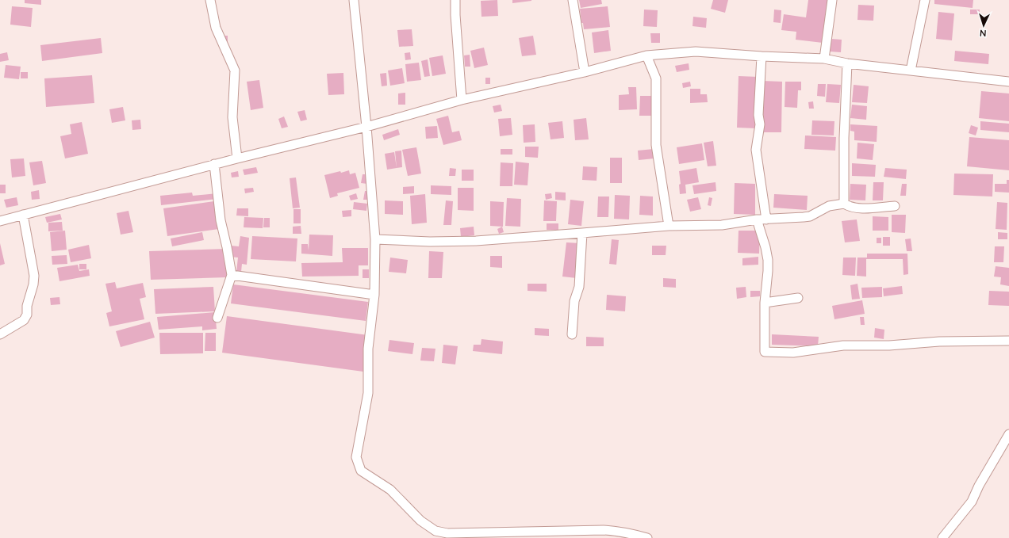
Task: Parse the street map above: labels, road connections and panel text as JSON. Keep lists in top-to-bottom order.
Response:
{
  "north": "bottom"
}
